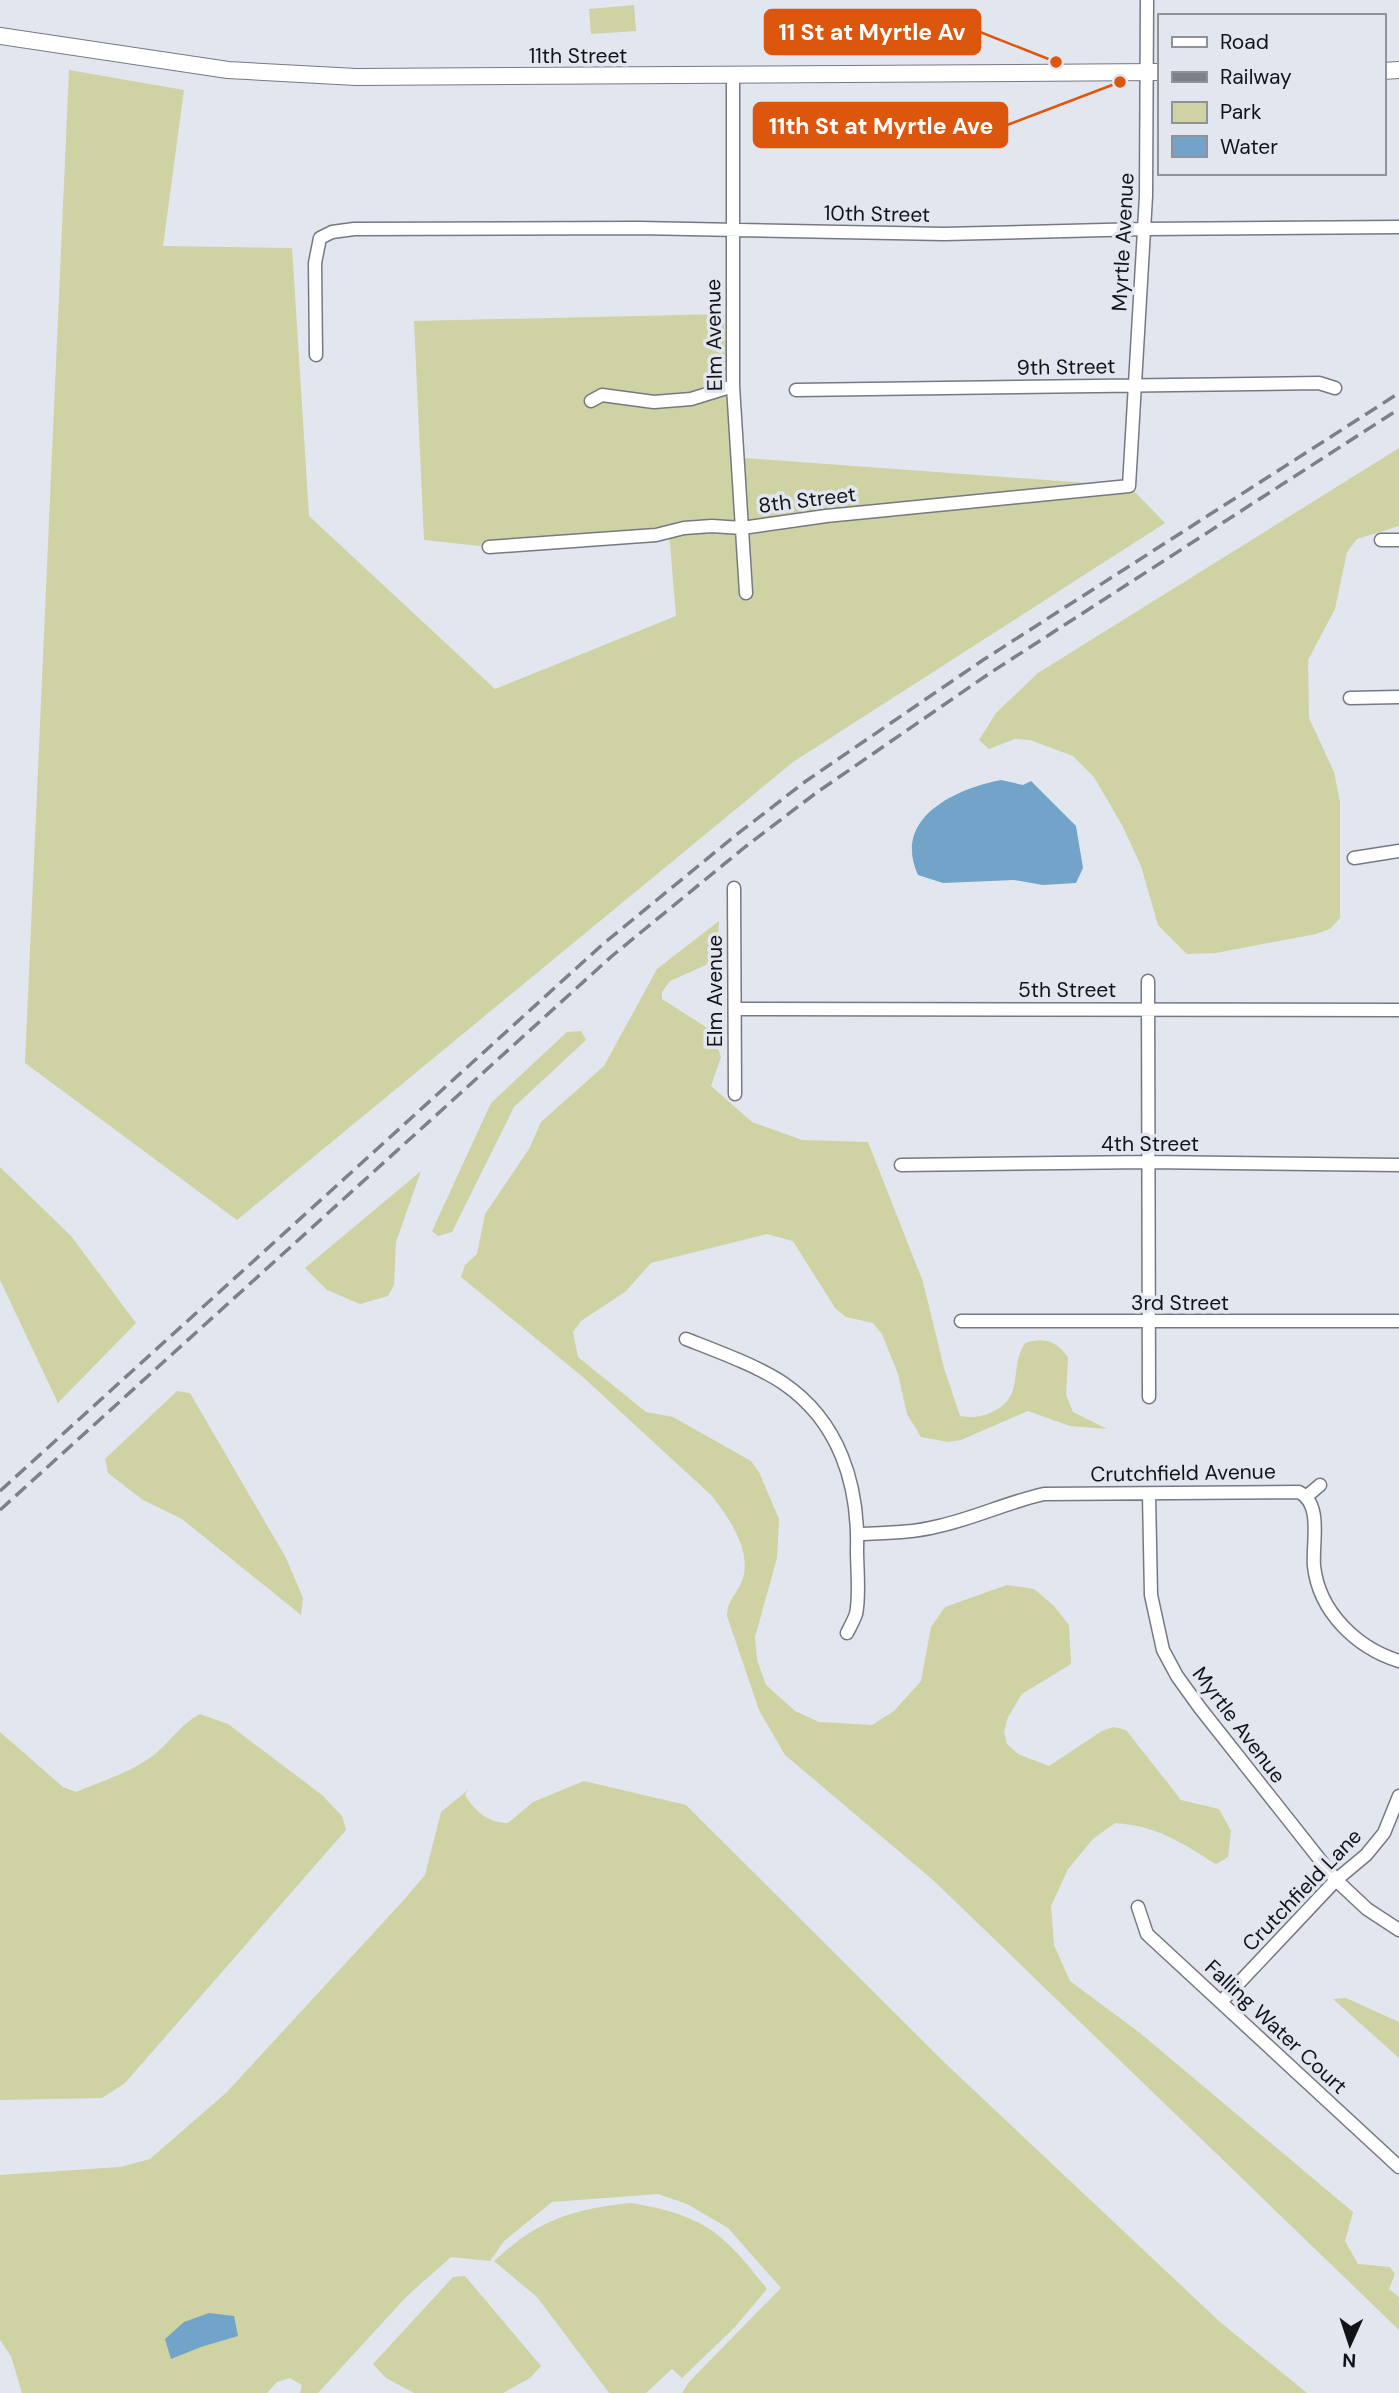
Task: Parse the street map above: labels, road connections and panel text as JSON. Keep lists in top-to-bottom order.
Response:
{
  "streets": {
    "main road": ["11th Street"],
    "street": [
      "10th Street",
      "Myrtle Avenue",
      "Elm Avenue",
      "9th Street",
      "8th Street",
      "5th Street",
      "4th Street",
      "3rd Street",
      "Crutchfield Avenue",
      "Crutchfield Lane",
      "Falling Water Court"
    ]
  },
  "crossings": [
    ["11th Street", "Myrtle Avenue"],
    ["11th Street", "Elm Avenue"],
    ["10th Street", "Myrtle Avenue"],
    ["10th Street", "Elm Avenue"],
    ["Myrtle Avenue", "9th Street"],
    ["Myrtle Avenue", "8th Street"],
    ["Myrtle Avenue", "Crutchfield Avenue"],
    ["Myrtle Avenue", "Crutchfield Lane"],
    ["Elm Avenue", "8th Street"],
    ["Elm Avenue", "5th Street"],
    ["Crutchfield Lane", "Falling Water Court"]
  ],
  "places": ["11 St at Myrtle Av", "11th St at Myrtle Ave"],
  "legend": [
    "Road",
    "Railway",
    "Park",
    "Water"
  ],
  "north": "bottom"
}
